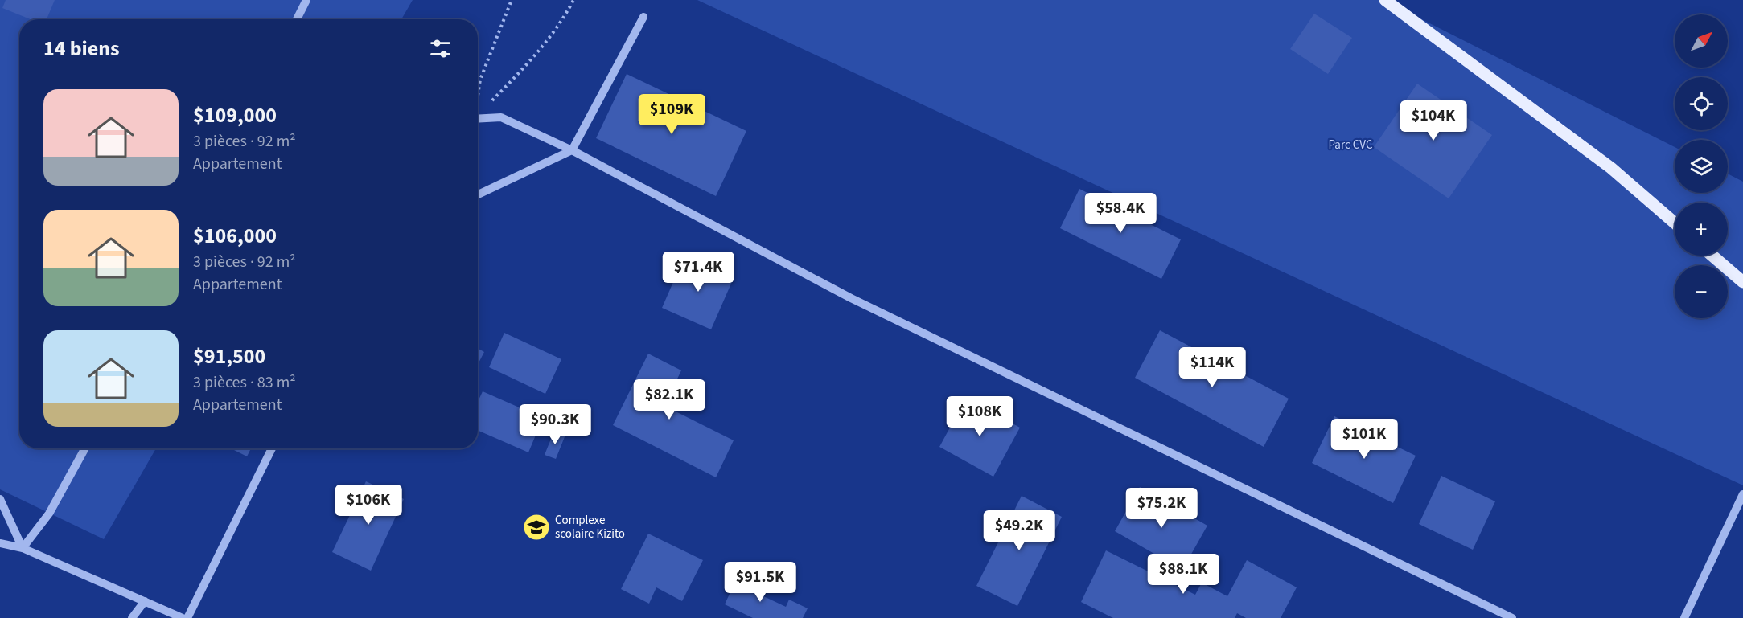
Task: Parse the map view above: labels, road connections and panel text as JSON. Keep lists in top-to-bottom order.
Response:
{
  "parks": ["Parc CVC"],
  "places": {
    "school or university": ["Complexe scolaire Kizito"]
  },
  "north": "top right",
  "page": {
    "map_buttons": ["+", "−"],
    "heading": "14 biens",
    "list": [
      {
        "name": "$109,000",
        "note": "3 pièces · 92 m² · Appartement"
      },
      {
        "name": "$106,000",
        "note": "3 pièces · 92 m² · Appartement"
      },
      {
        "name": "$91,500",
        "note": "3 pièces · 83 m² · Appartement"
      }
    ],
    "price": [
      "$109K",
      "$104K",
      "$58.4K",
      "$71.4K",
      "$114K",
      "$82.1K",
      "$108K",
      "$90.3K",
      "$101K",
      "$106K",
      "$75.2K",
      "$49.2K",
      "$88.1K",
      "$91.5K"
    ]
  }
}
